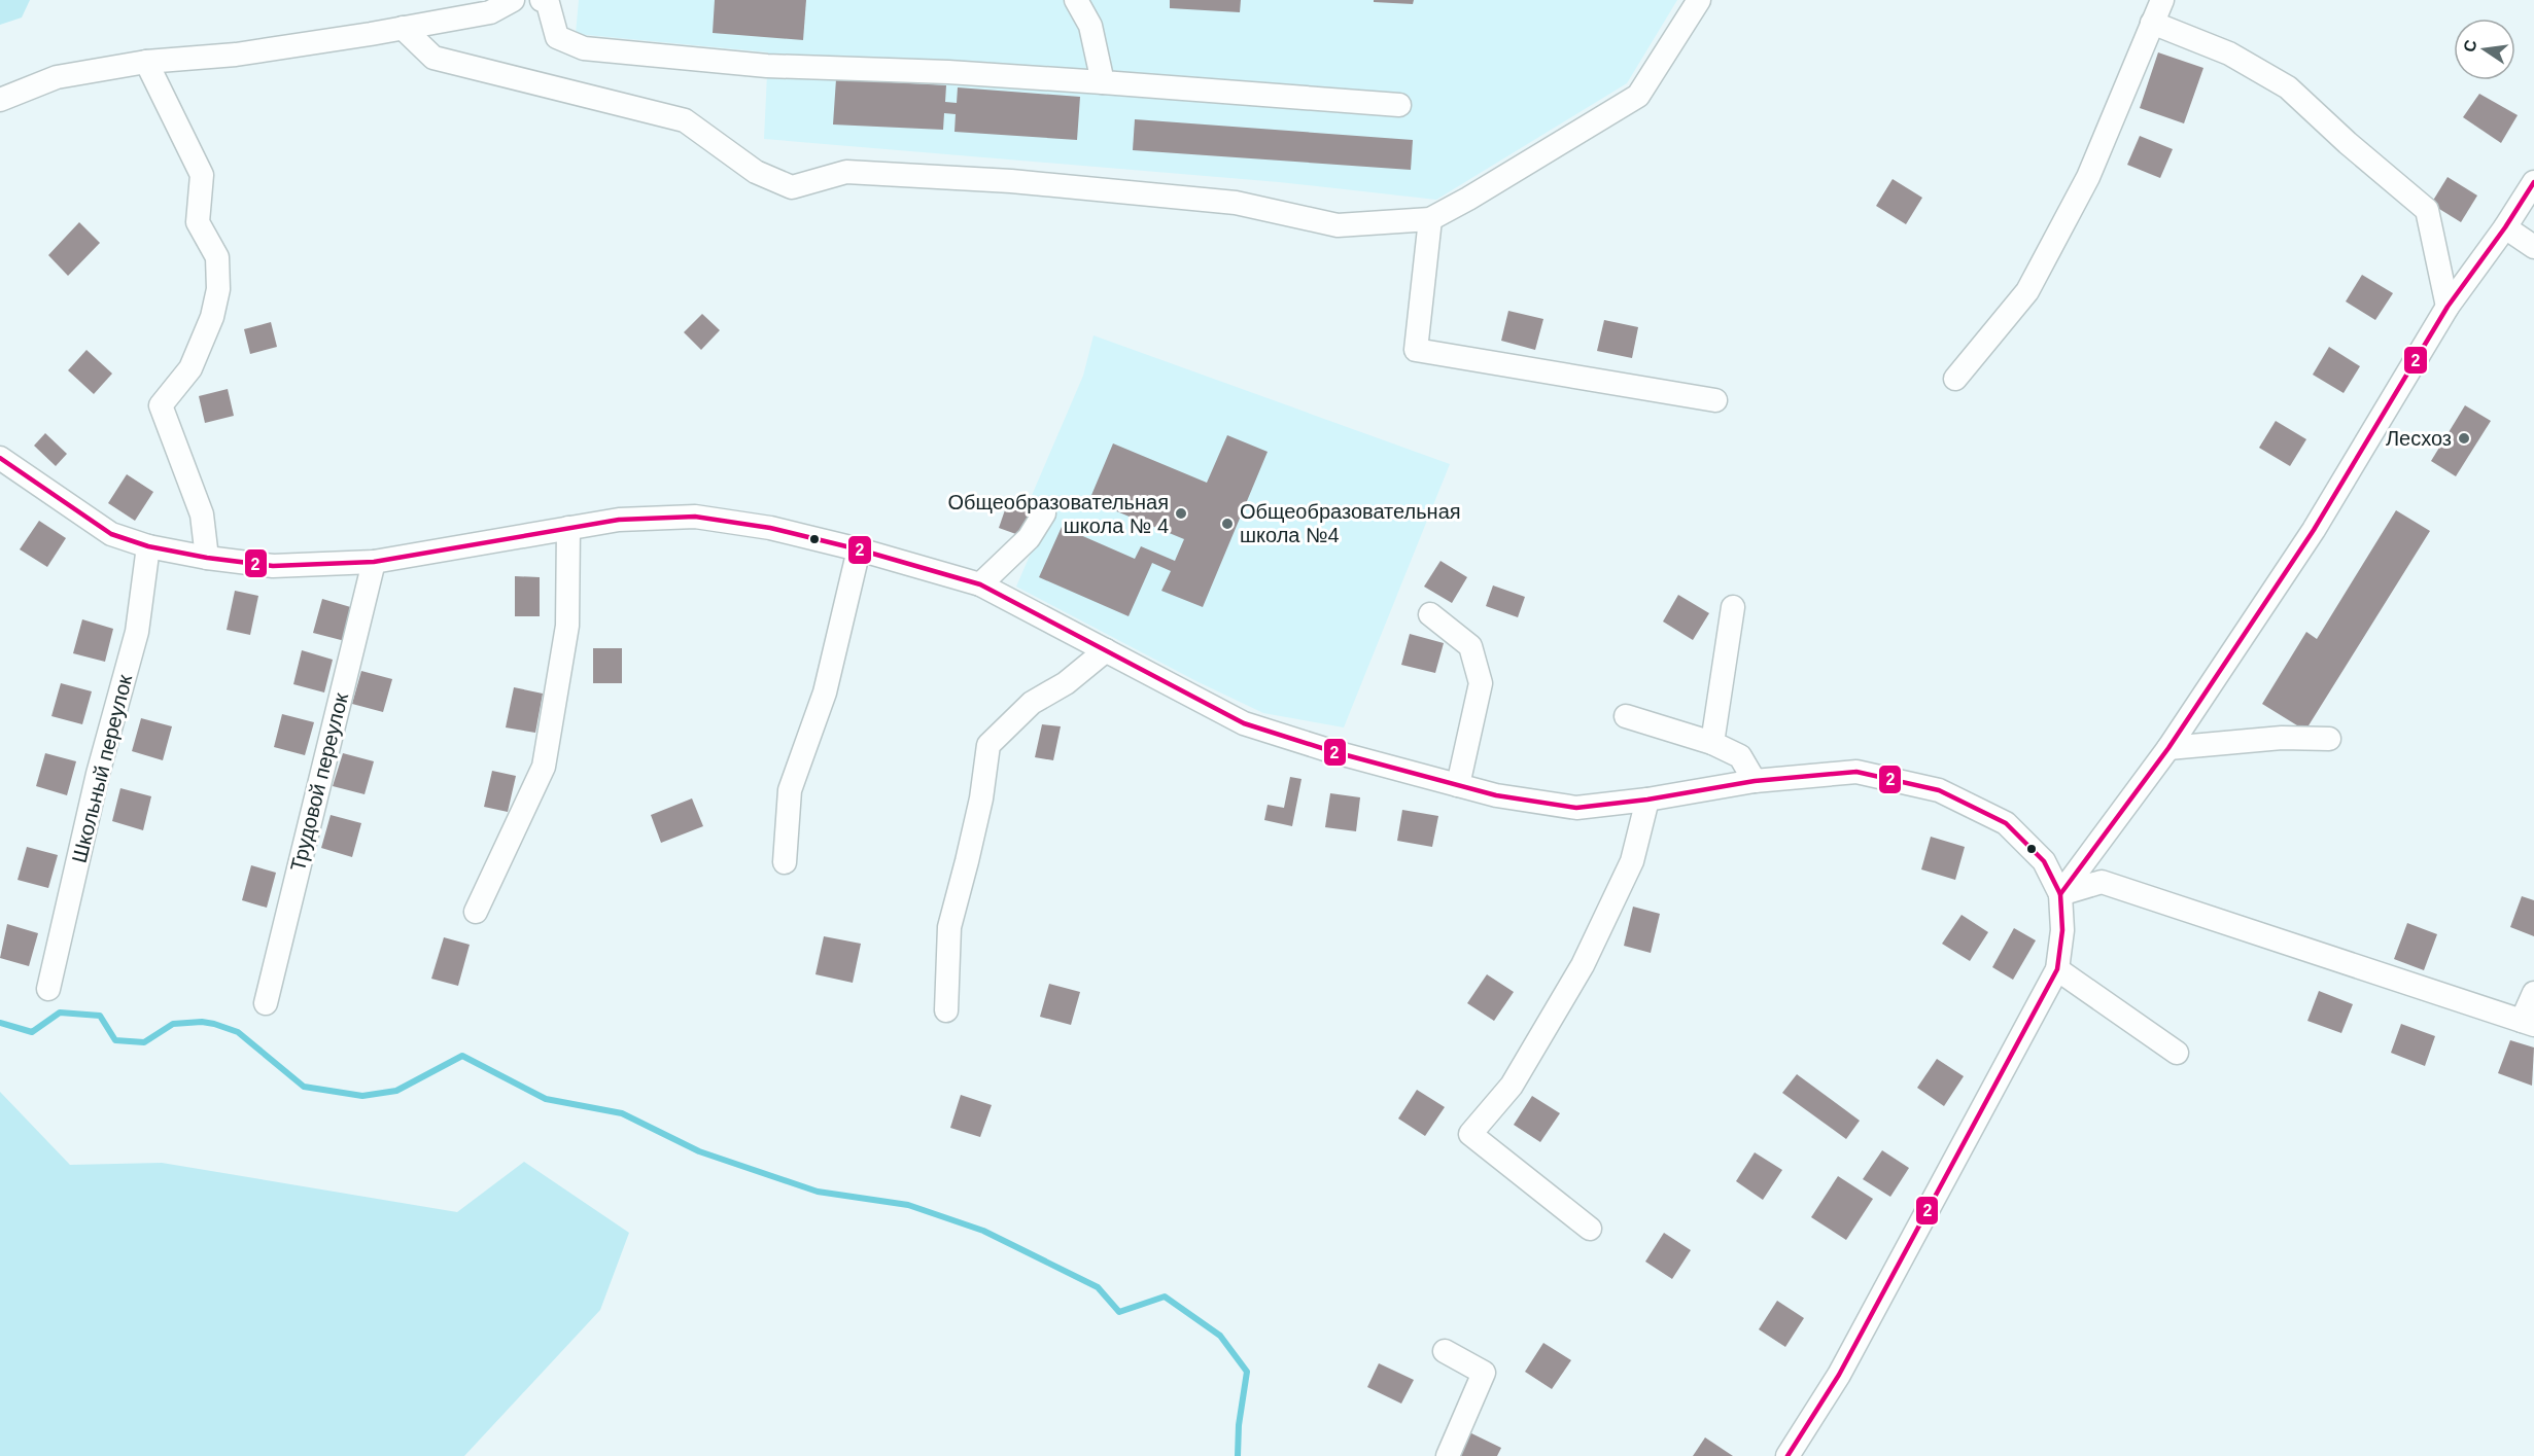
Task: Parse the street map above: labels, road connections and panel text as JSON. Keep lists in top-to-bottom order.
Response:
{
  "streets": {
    "street": ["Школьный переулок", "Трудовой переулок"]
  },
  "places": ["Лесхоз", "Общеобразовательная школа № 4", "Общеобразовательная школа №4"],
  "lines": ["transit line 2"],
  "north": "left"
}
